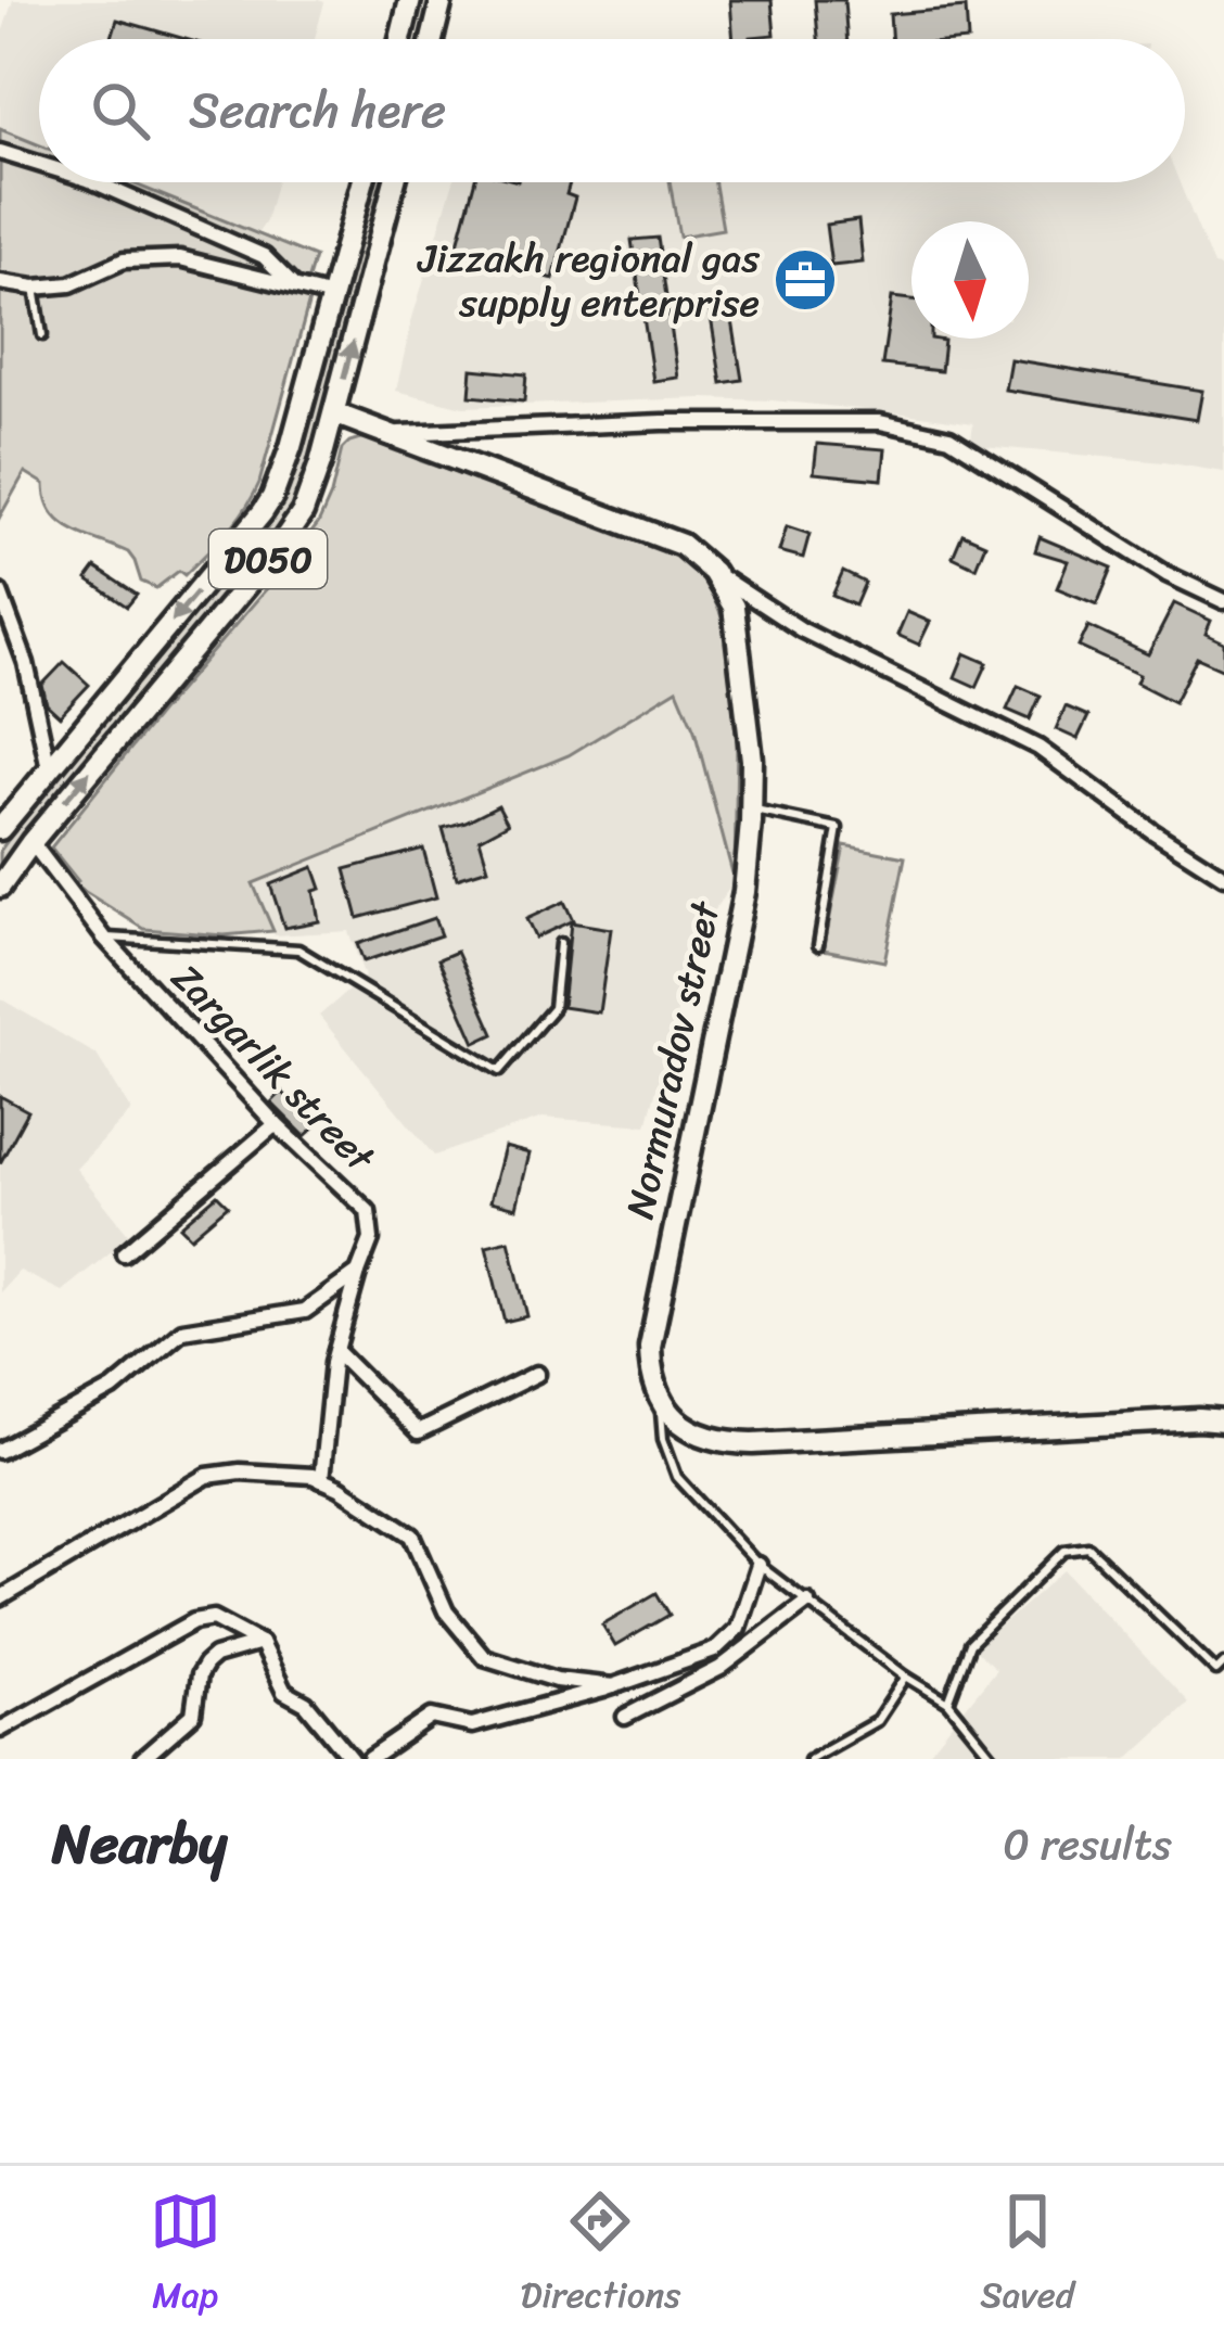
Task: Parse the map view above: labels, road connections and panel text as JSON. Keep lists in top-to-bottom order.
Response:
{
  "streets": {
    "main road": ["D050", "Normuradov street"],
    "street": ["Zargarlik street"]
  },
  "crossings": [
    ["D050", "Zargarlik street"]
  ],
  "places": {
    "office": ["Jizzakh regional gas supply enterprise"]
  },
  "north": "bottom",
  "page": {
    "search": "Search here",
    "heading": ["Nearby", "0 results"],
    "nav": ["Map", "Directions", "Saved"]
  }
}
